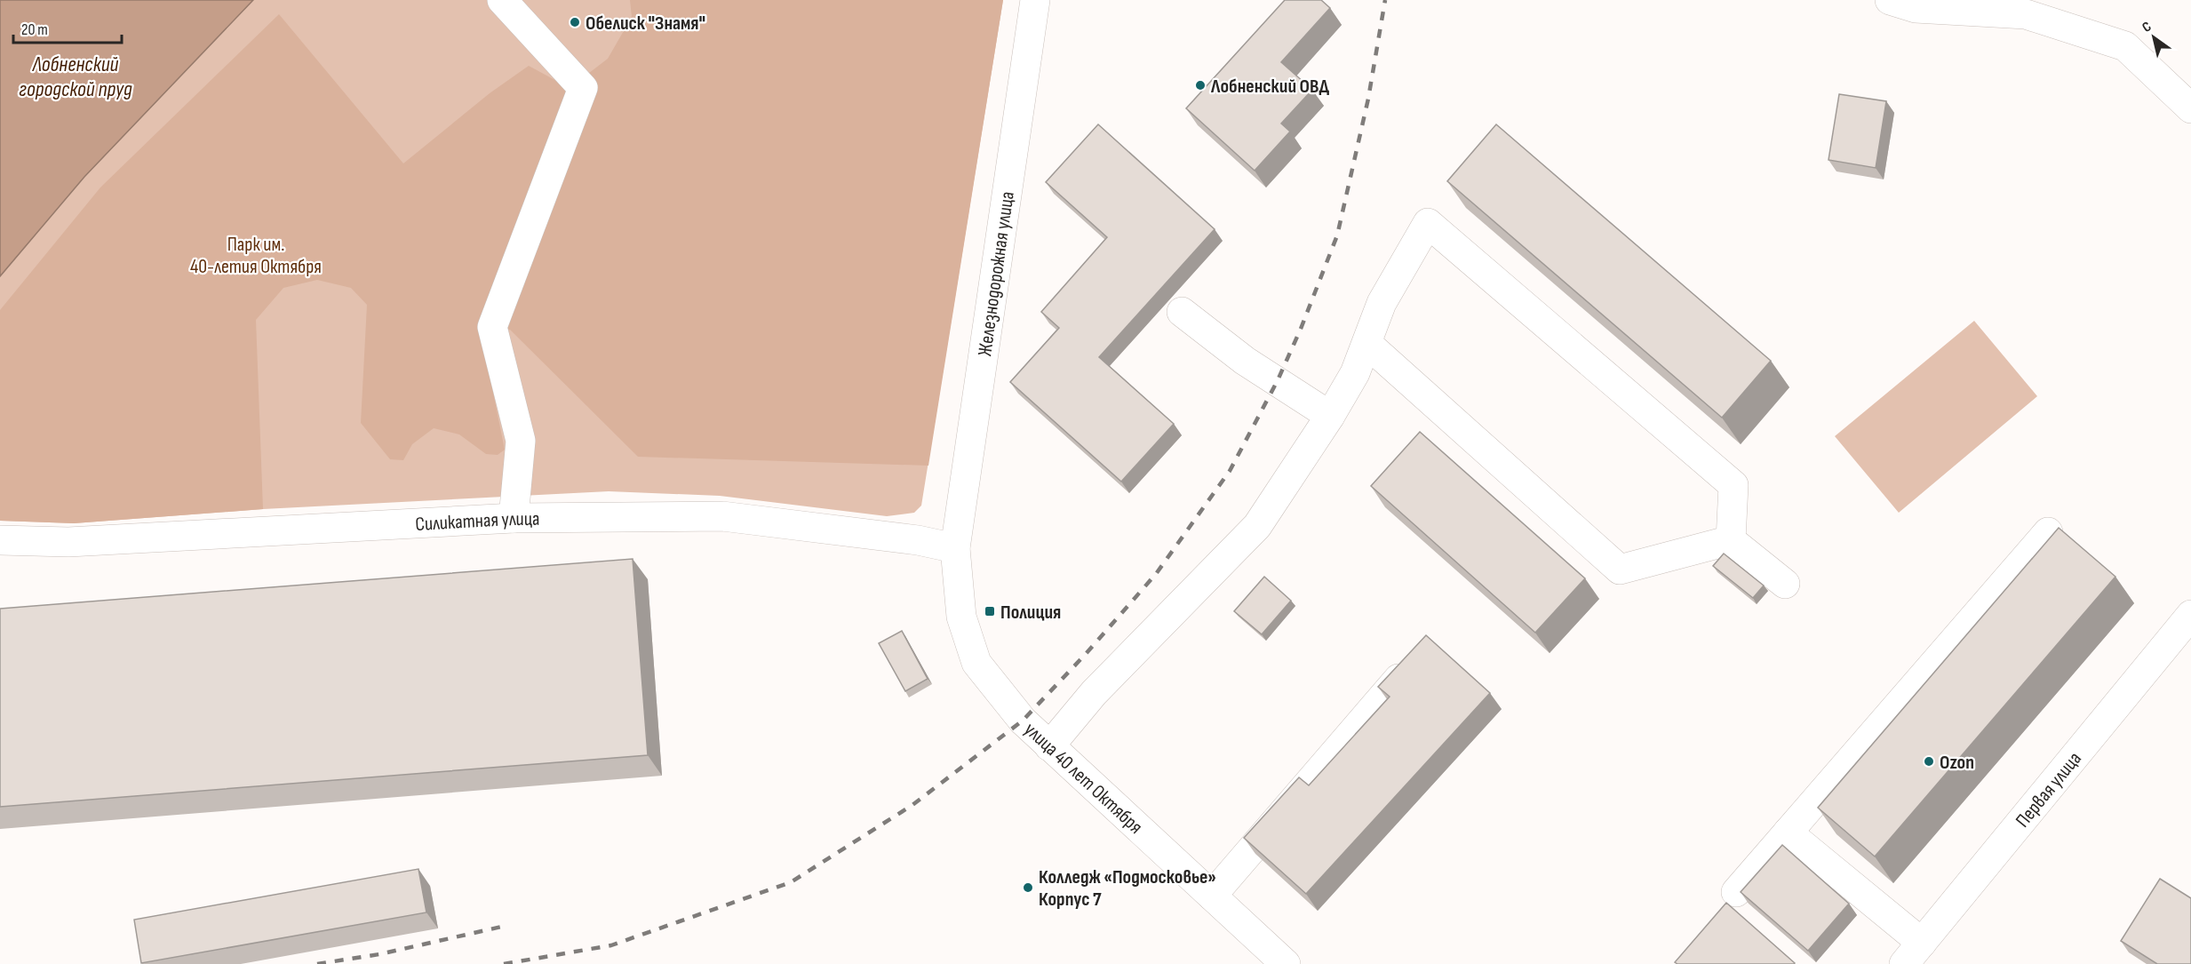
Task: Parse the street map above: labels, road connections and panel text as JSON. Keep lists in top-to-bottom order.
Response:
{
  "streets": {
    "street": [
      "Железнодорожная улица",
      "Силикатная улица",
      "улица 40 лет Октября",
      "Первая улица"
    ]
  },
  "crossings": [
    ["Железнодорожная улица", "Силикатная улица"],
    ["Железнодорожная улица", "улица 40 лет Октября"],
    ["Силикатная улица", "улица 40 лет Октября"]
  ],
  "water": ["Лобненский городской пруд"],
  "parks": ["Парк им. 40-летия Октября"],
  "places": {
    "other": [
      "Обелиск \"Знамя\"",
      "Лобненский ОВД",
      "Ozon",
      "Колледж «Подмосковье» Корпус 7"
    ],
    "transit": ["Полиция"]
  },
  "scale_bar": "20 m",
  "north": "top left"
}
